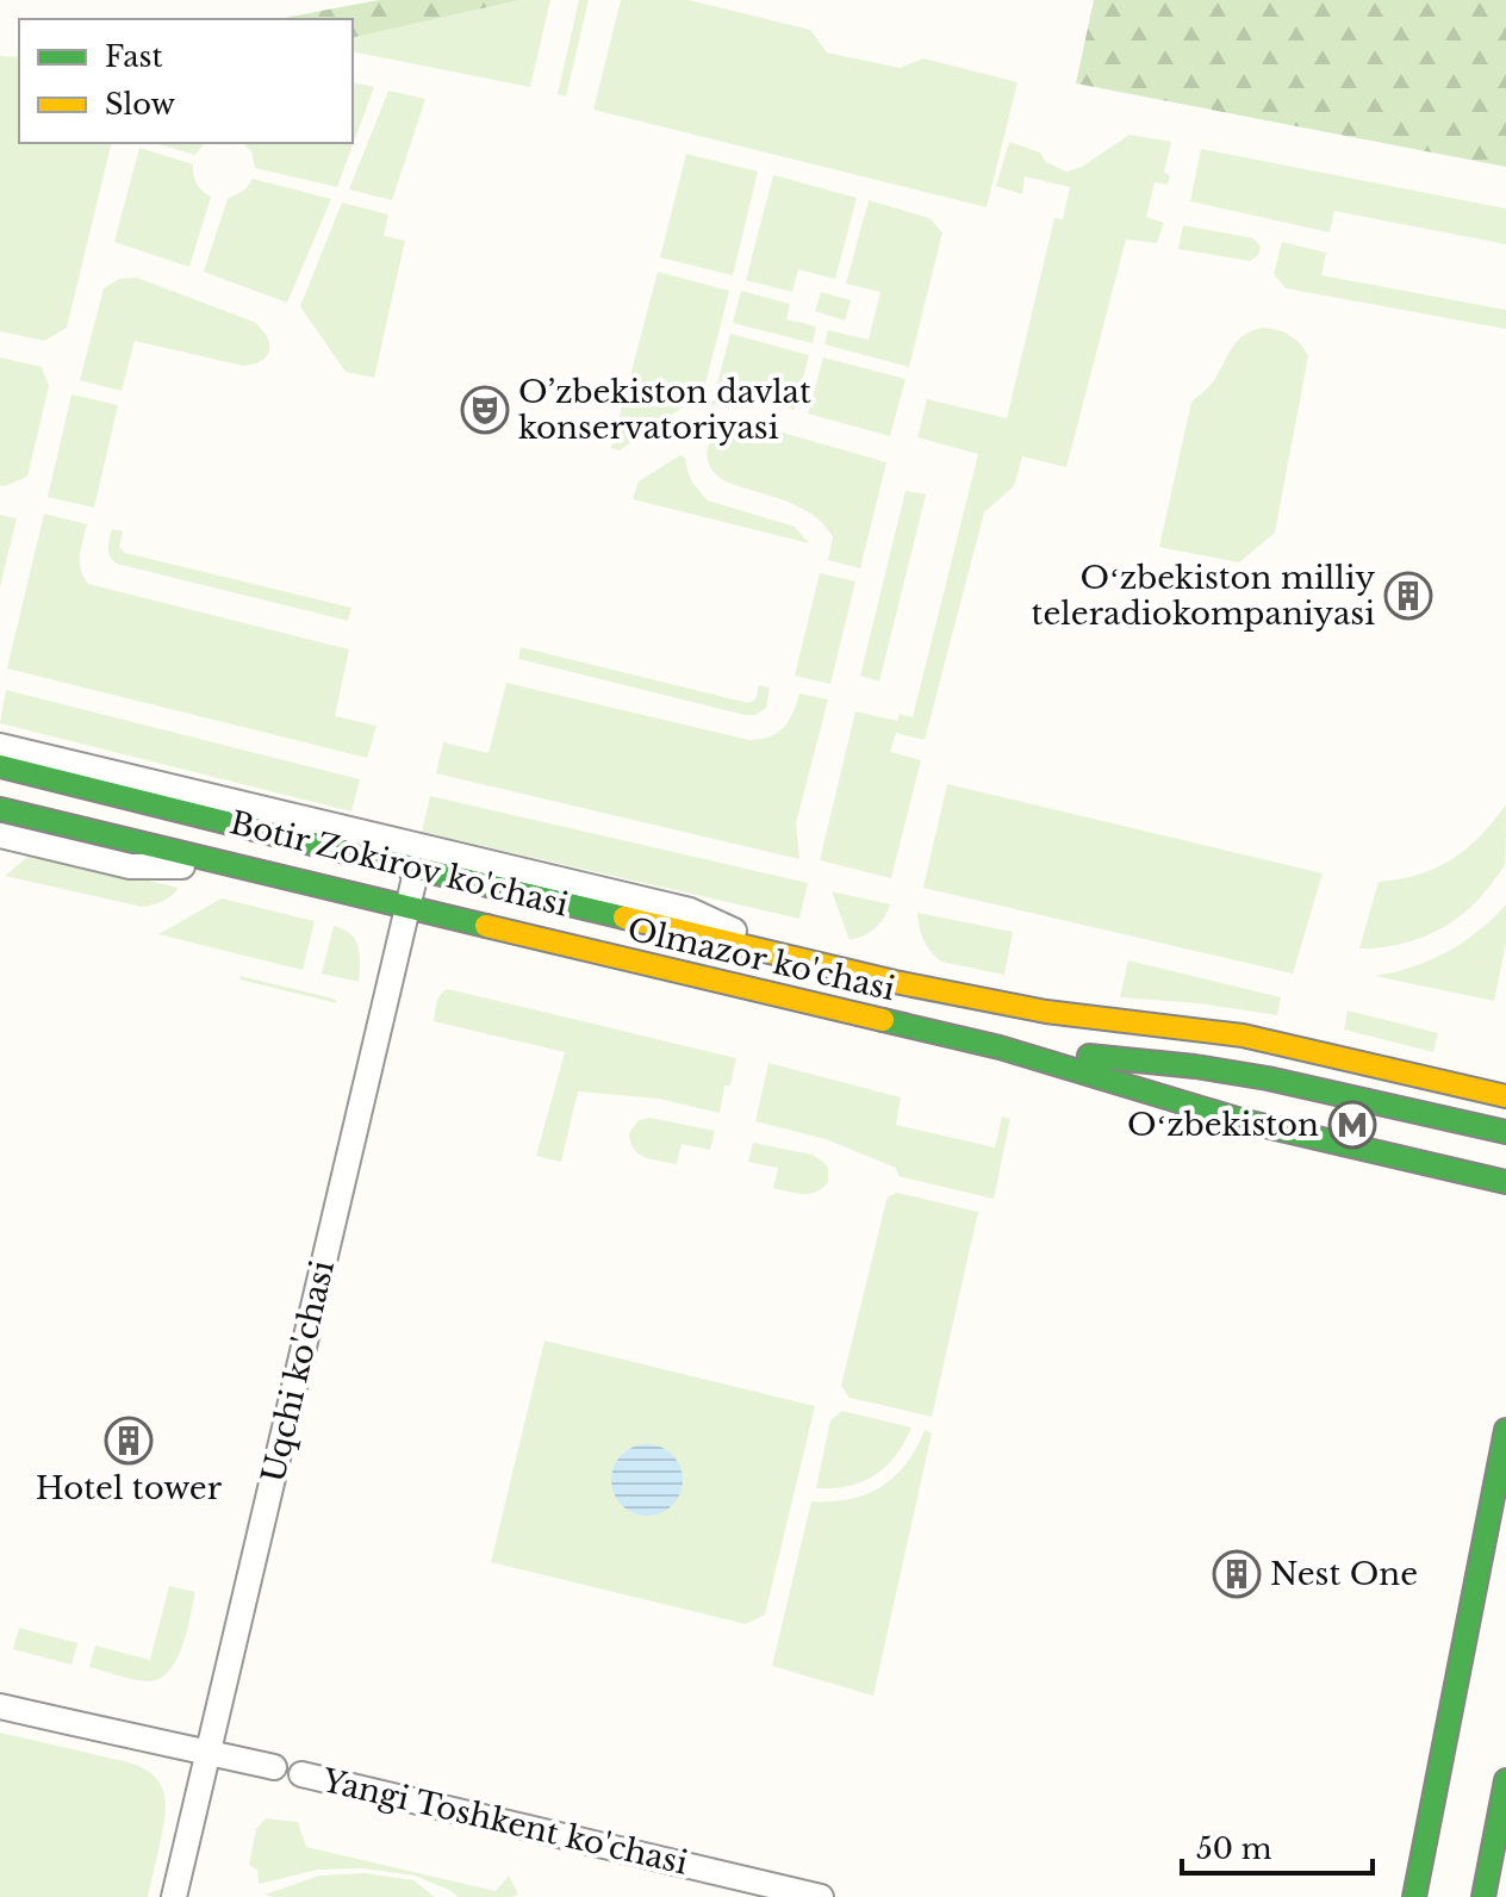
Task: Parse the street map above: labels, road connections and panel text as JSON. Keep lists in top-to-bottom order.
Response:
{
  "streets": {
    "main road": ["Botir Zokirov ko'chasi", "Olmazor ko'chasi"],
    "street": ["Uqchi ko'chasi", "Yangi Toshkent ko'chasi"]
  },
  "crossings": [
    ["Botir Zokirov ko'chasi", "Olmazor ko'chasi"],
    ["Botir Zokirov ko'chasi", "Uqchi ko'chasi"],
    ["Olmazor ko'chasi", "Uqchi ko'chasi"]
  ],
  "places": {
    "theatre": ["O’zbekiston davlat konservatoriyasi"],
    "building": ["Oʻzbekiston milliy teleradiokompaniyasi", "Hotel tower", "Nest One"],
    "metro station": ["Oʻzbekiston"]
  },
  "legend": ["Fast", "Slow"],
  "scale_bar": "50 m"
}
